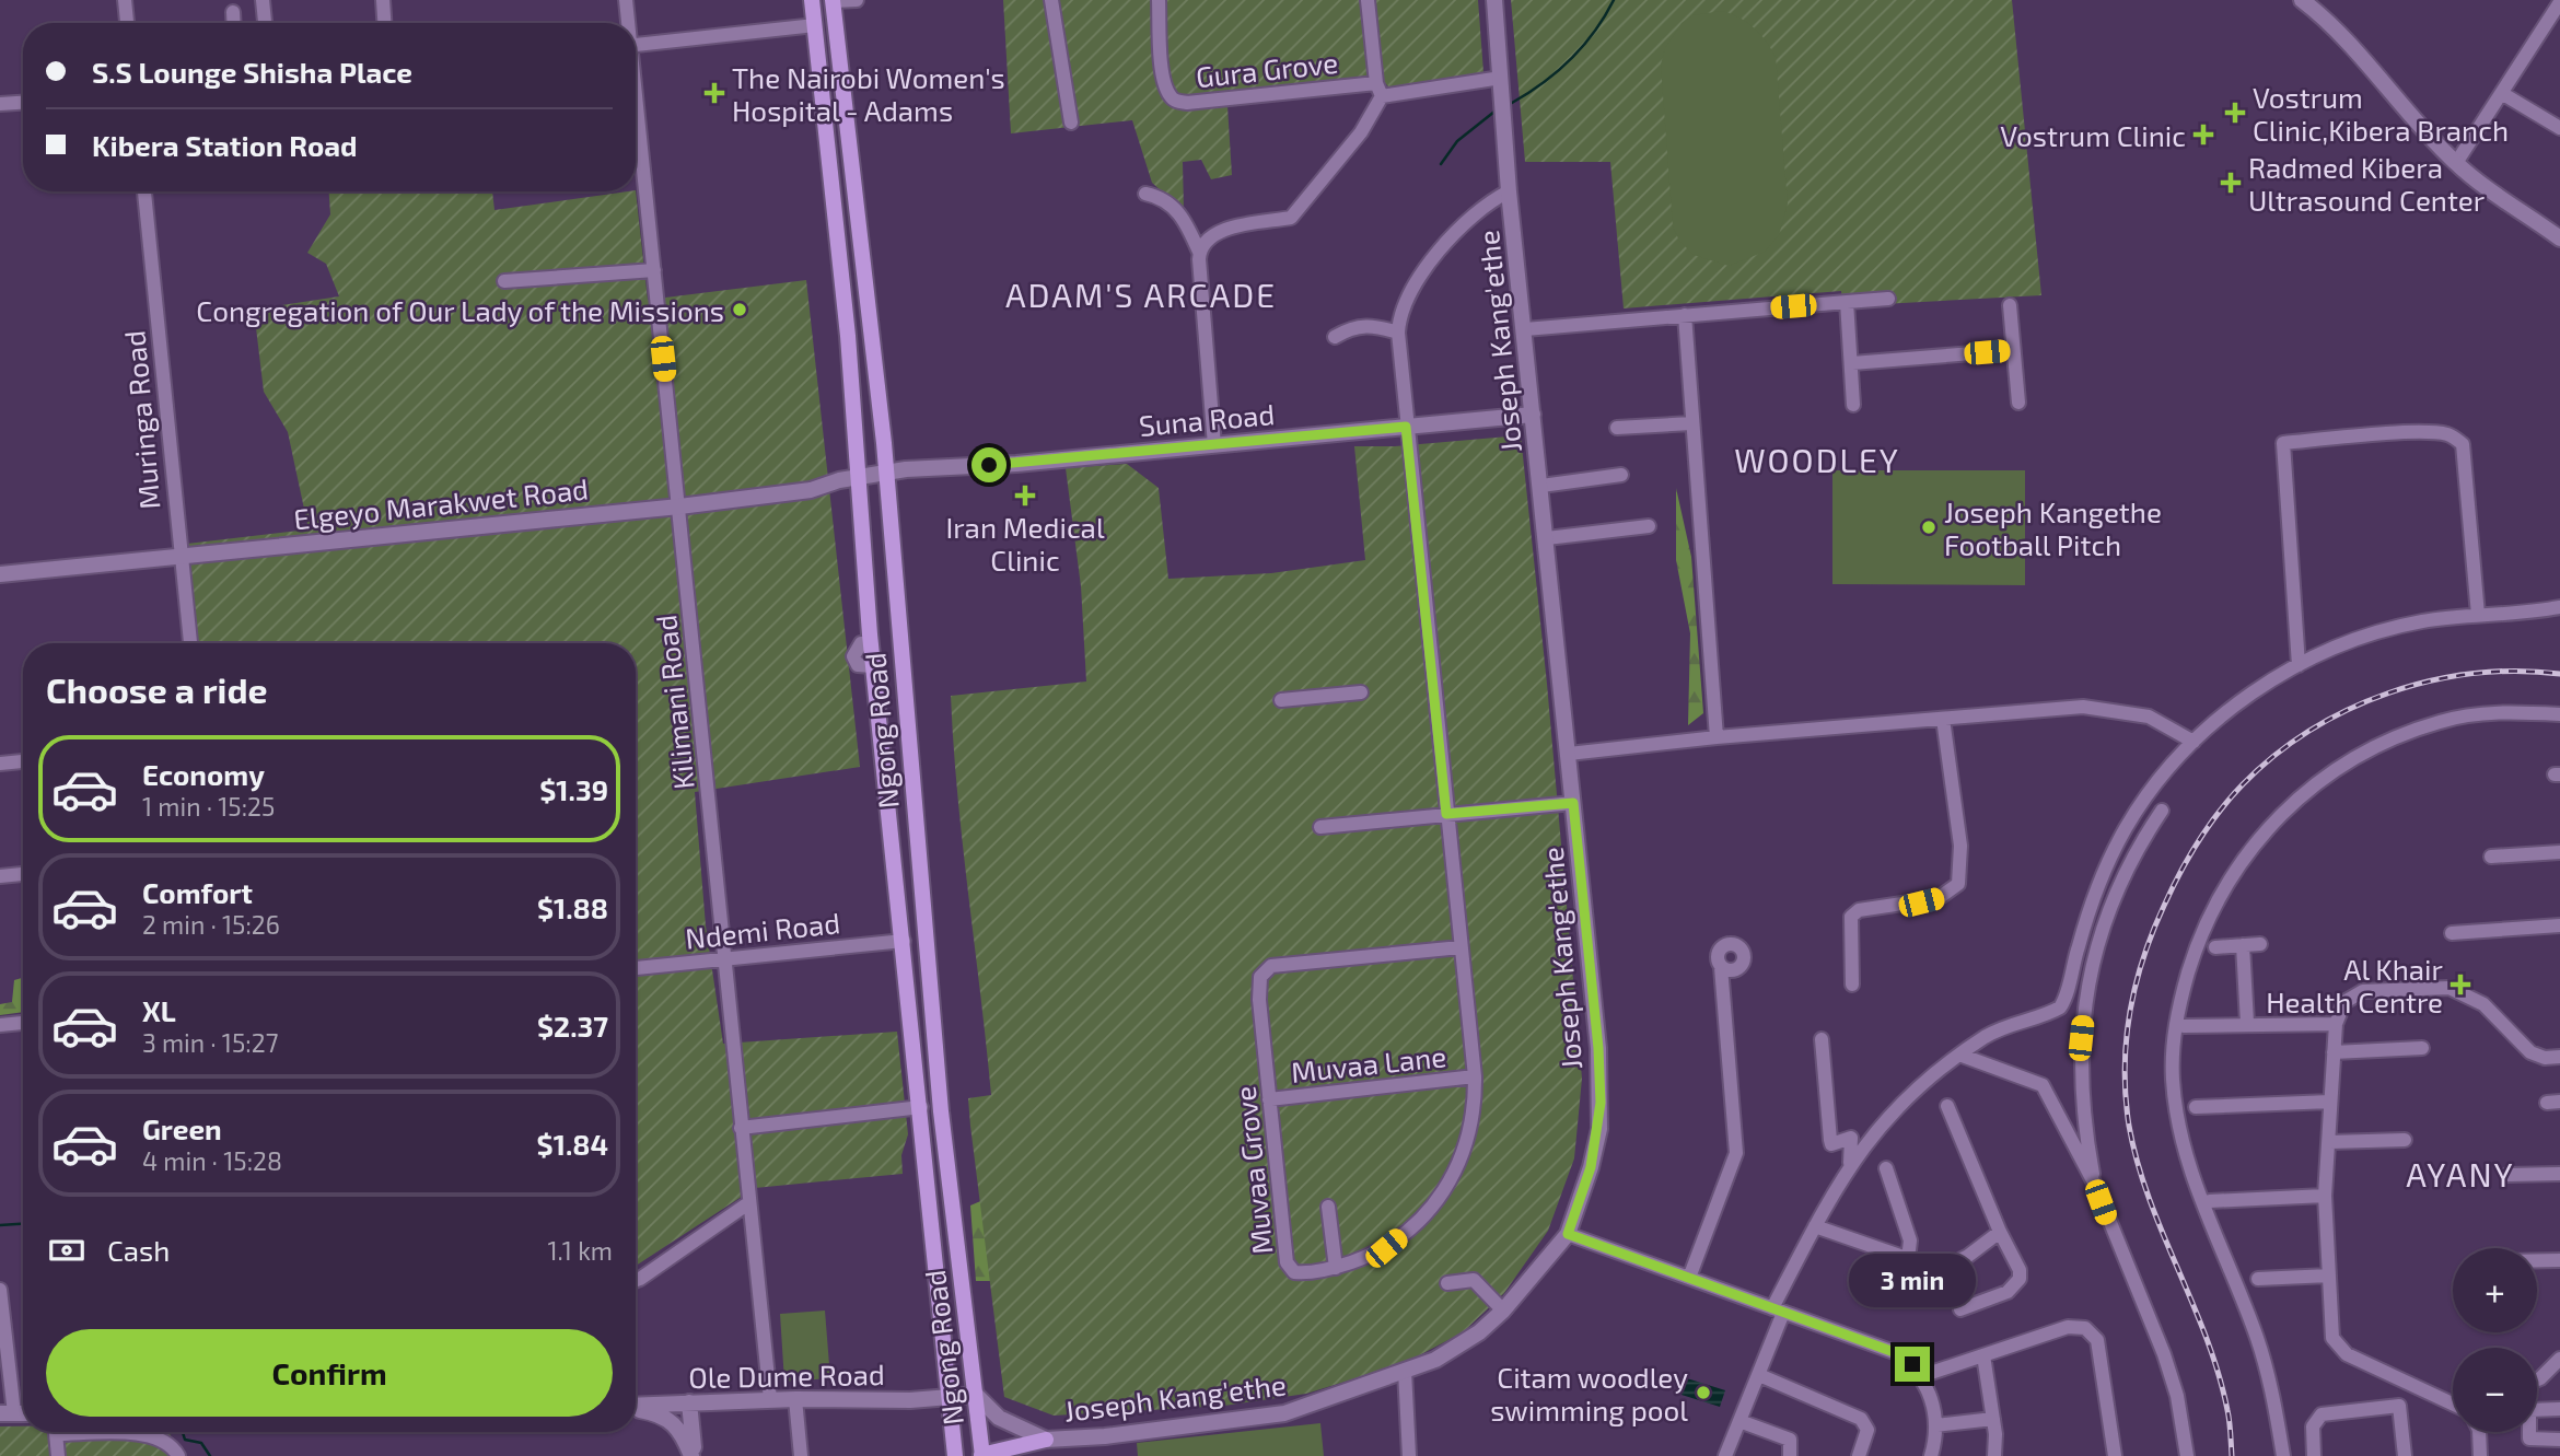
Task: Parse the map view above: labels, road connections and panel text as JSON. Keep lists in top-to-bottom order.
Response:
{
  "streets": {
    "main road": ["Ngong Road"],
    "street": [
      "Gura Grove",
      "Joseph Kang'ethe",
      "Suna Road",
      "Muringa Road",
      "Elgeyo Marakwet Road",
      "Kilimani Road",
      "Ndemi Road",
      "Muvaa Lane",
      "Muvaa Grove",
      "Ole Dume Road"
    ]
  },
  "crossings": [
    ["Joseph Kang'ethe", "Suna Road"],
    ["Suna Road", "Elgeyo Marakwet Road"],
    ["Suna Road", "Ngong Road"],
    ["Muringa Road", "Elgeyo Marakwet Road"],
    ["Elgeyo Marakwet Road", "Kilimani Road"],
    ["Elgeyo Marakwet Road", "Ngong Road"],
    ["Kilimani Road", "Ndemi Road"],
    ["Kilimani Road", "Ole Dume Road"],
    ["Ngong Road", "Ndemi Road"],
    ["Ngong Road", "Ole Dume Road"],
    ["Muvaa Lane", "Muvaa Grove"]
  ],
  "districts": ["ADAM'S ARCADE", "WOODLEY", "AYANY"],
  "places": {
    "health": [
      "The Nairobi Women's Hospital - Adams",
      "Vostrum Clinic,Kibera Branch",
      "Vostrum Clinic",
      "Radmed Kibera Ultrasound Center",
      "Iran Medical Clinic",
      "Al Khair Health Centre"
    ],
    "other": ["Congregation of Our Lady of the Missions", "Joseph Kangethe Football Pitch", "Citam woodley swimming pool"]
  },
  "page": {
    "banner": ["S.S Lounge Shisha Place", "Kibera Station Road"],
    "heading": "Choose a ride",
    "list": [
      {
        "name": "Economy",
        "note": "1 min · 15:25",
        "value": "$1.39"
      },
      {
        "name": "Comfort",
        "note": "2 min · 15:26",
        "value": "$1.88"
      },
      {
        "name": "XL",
        "note": "3 min · 15:27",
        "value": "$2.37"
      },
      {
        "name": "Green",
        "note": "4 min · 15:28",
        "value": "$1.84"
      }
    ],
    "pay": ["Cash", "1.1 km"],
    "map_buttons": ["+", "−"],
    "bubble": "3 min",
    "buttons": "Confirm"
  }
}
